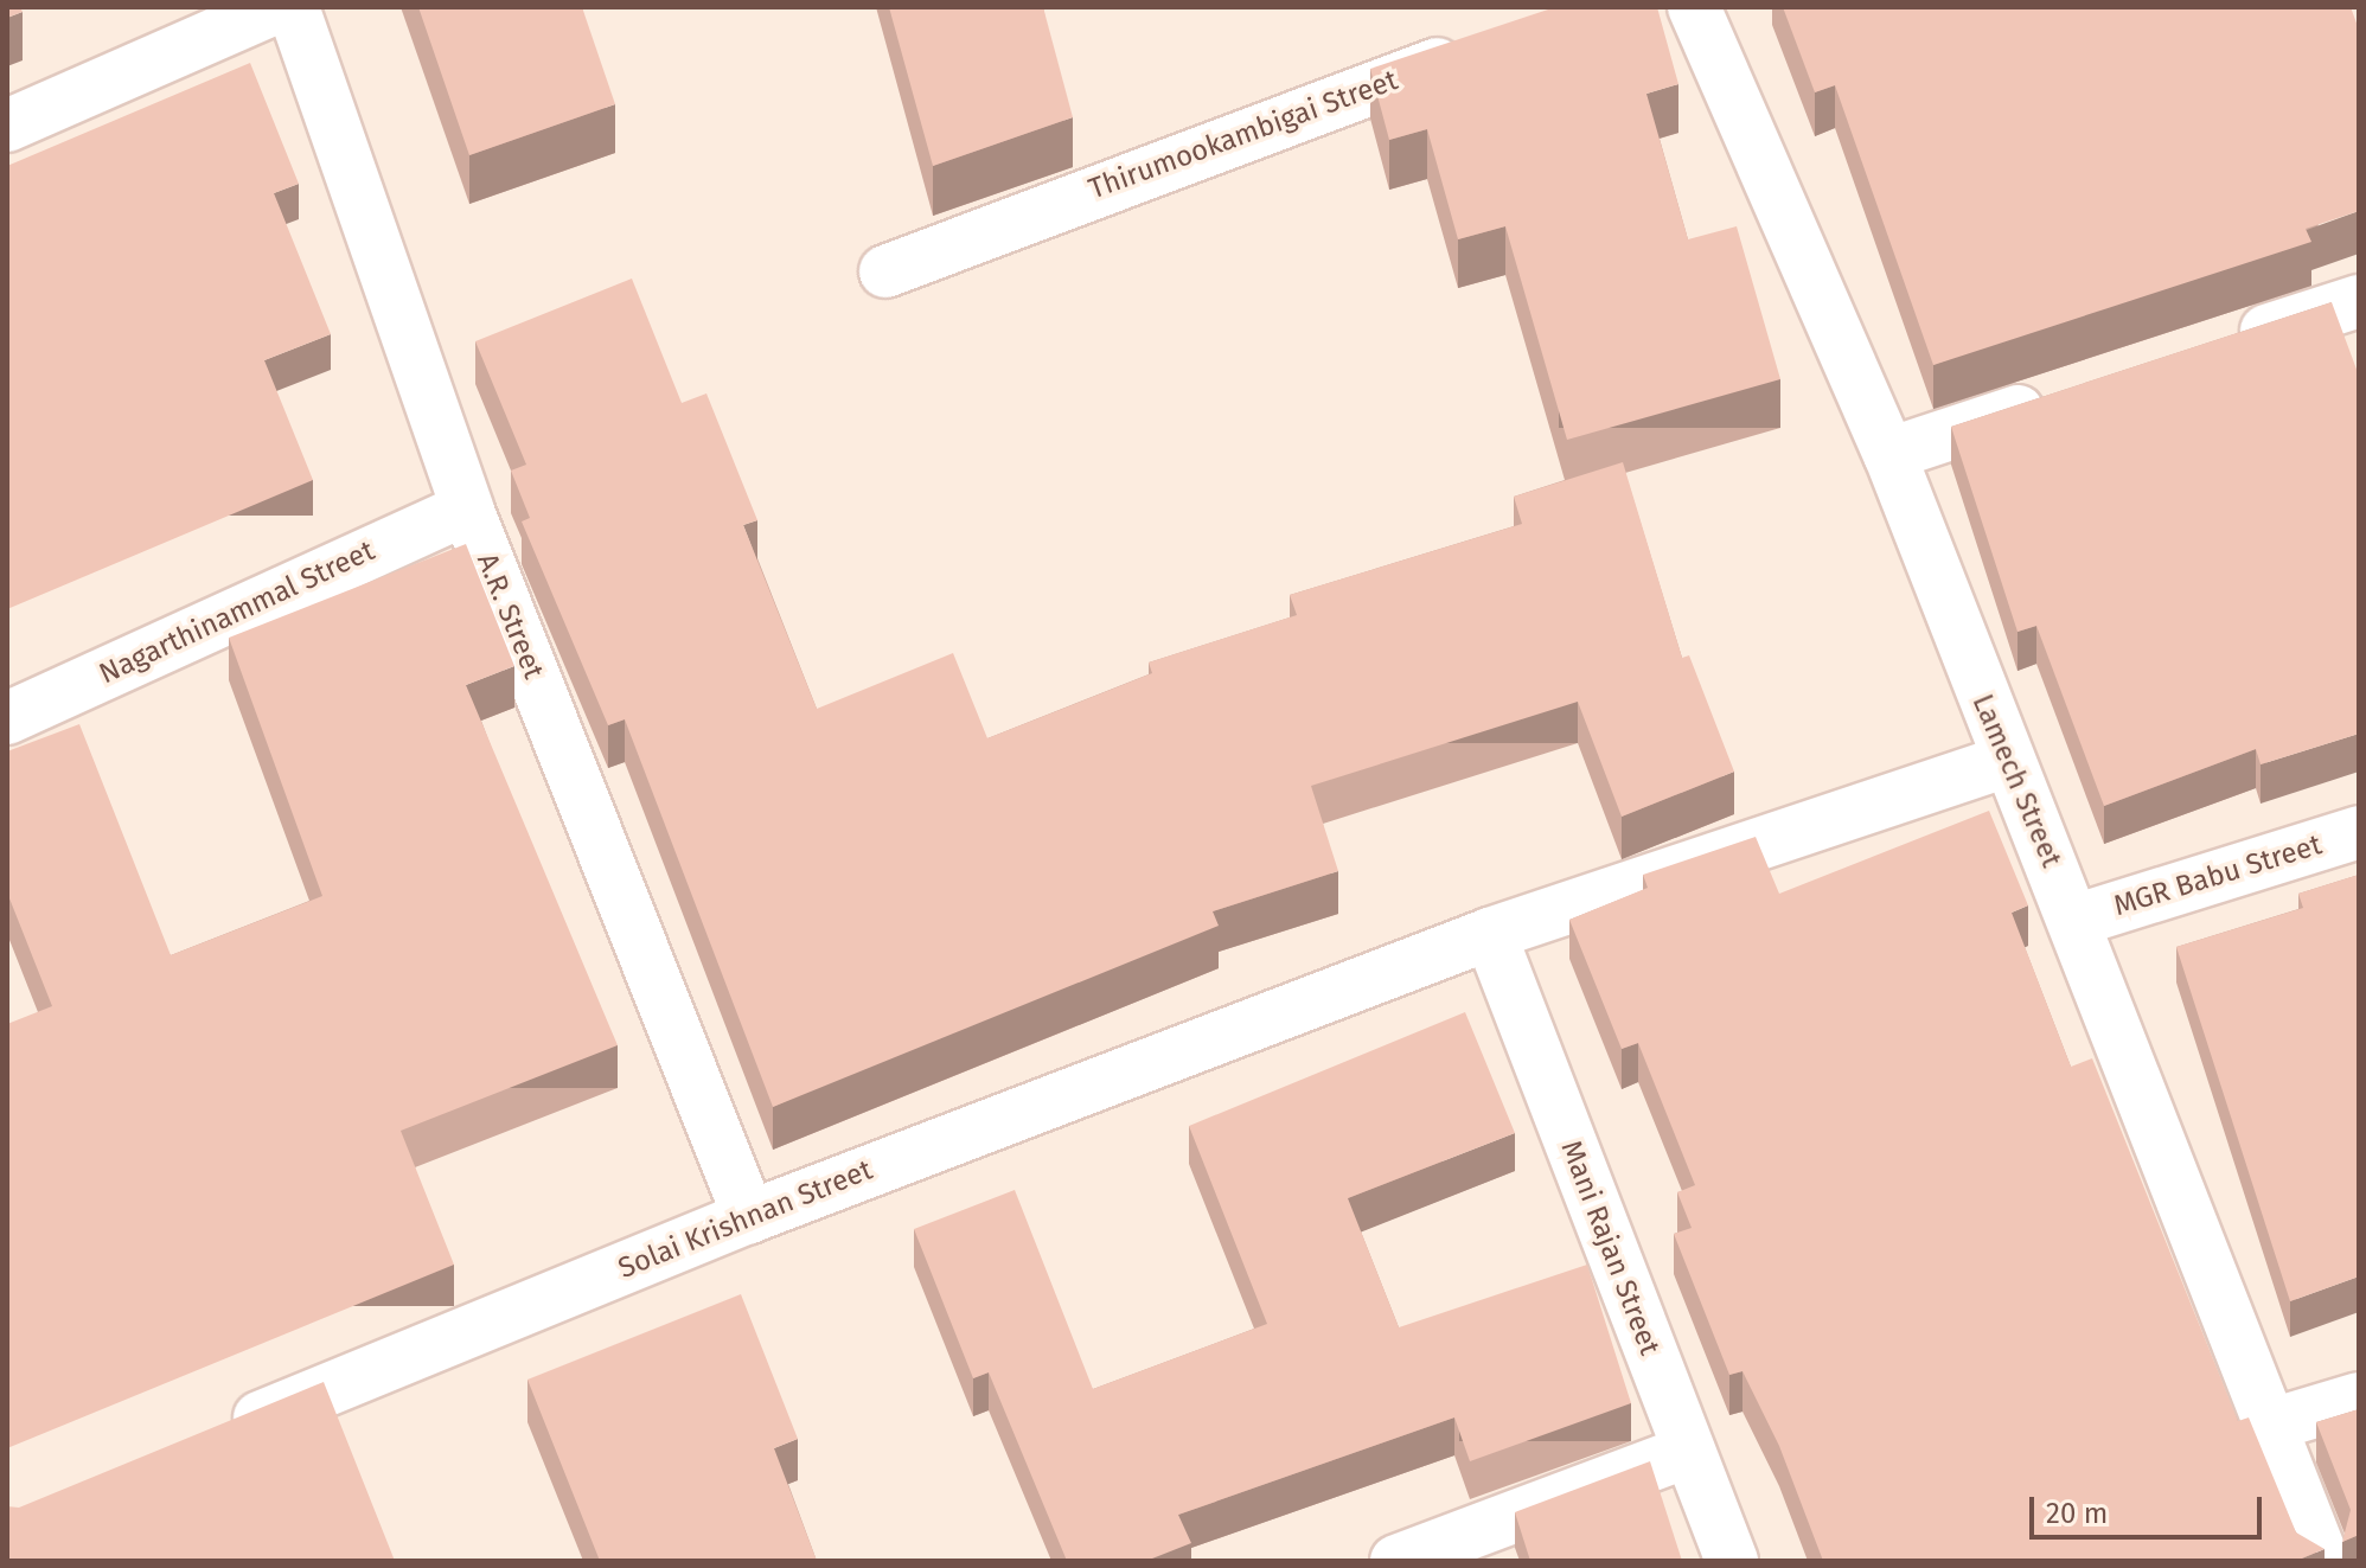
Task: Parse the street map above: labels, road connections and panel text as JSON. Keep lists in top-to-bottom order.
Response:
{
  "streets": {
    "street": [
      "Thirumookambigai Street",
      "Nagarthinammal Street",
      "A.R. Street",
      "Lamech Street",
      "MGR Babu Street",
      "Solai Krishnan Street",
      "Mani Rajan Street"
    ]
  },
  "crossings": [
    ["Nagarthinammal Street", "A.R. Street"],
    ["A.R. Street", "Solai Krishnan Street"],
    ["Lamech Street", "MGR Babu Street"],
    ["Lamech Street", "Solai Krishnan Street"],
    ["Solai Krishnan Street", "Mani Rajan Street"]
  ],
  "scale_bar": "20 m"
}
